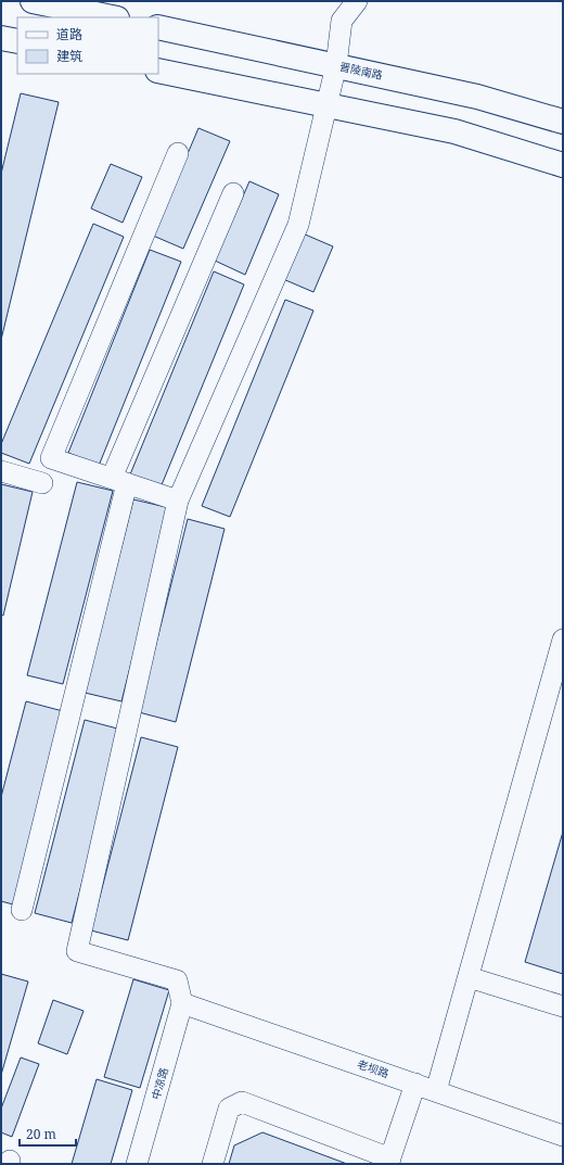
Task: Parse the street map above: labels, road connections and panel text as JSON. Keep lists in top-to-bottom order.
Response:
{
  "streets": {
    "main road": ["晋陵南路"],
    "street": ["老坝路", "中凉路"]
  },
  "crossings": [
    ["老坝路", "中凉路"]
  ],
  "legend": ["道路", "建筑"],
  "scale_bar": "20 m"
}
